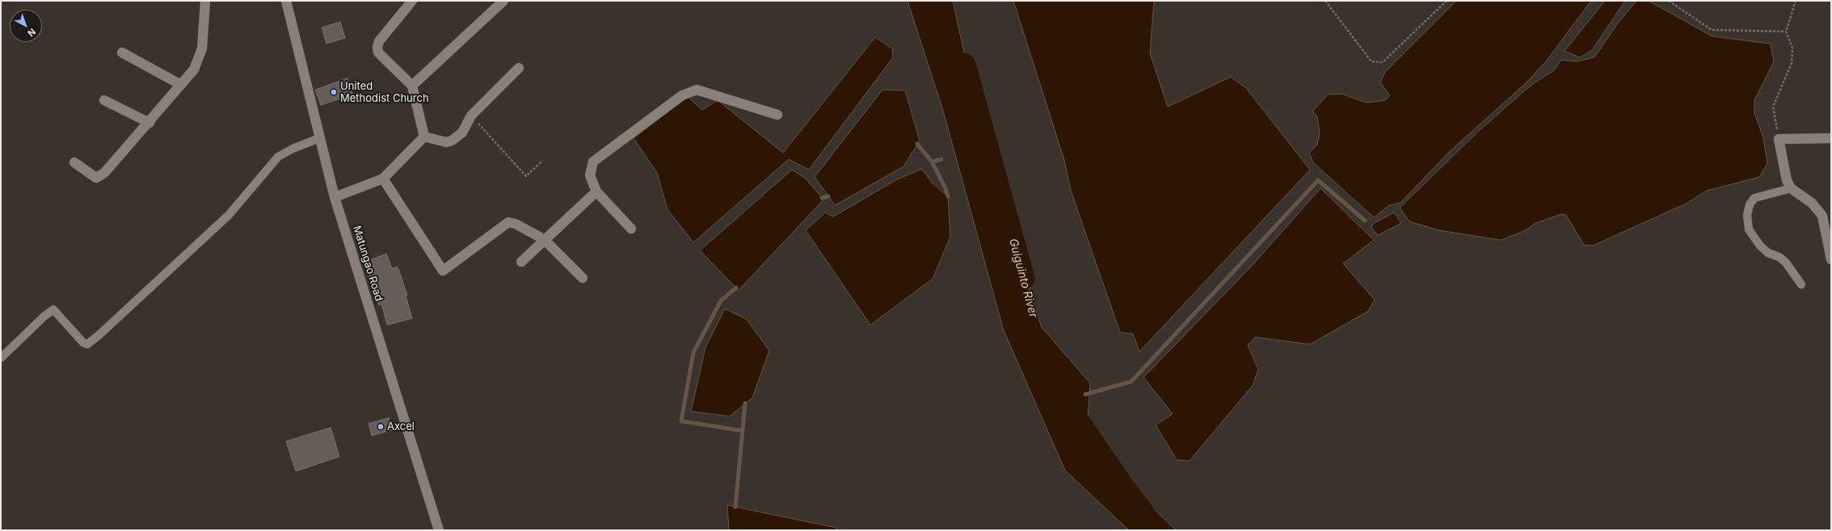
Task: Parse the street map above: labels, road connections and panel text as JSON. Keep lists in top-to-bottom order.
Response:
{
  "streets": {
    "street": ["Matungao Road"]
  },
  "water": ["Guiguinto River"],
  "places": ["United Methodist Church", "Axcel"],
  "north": "bottom right"
}
